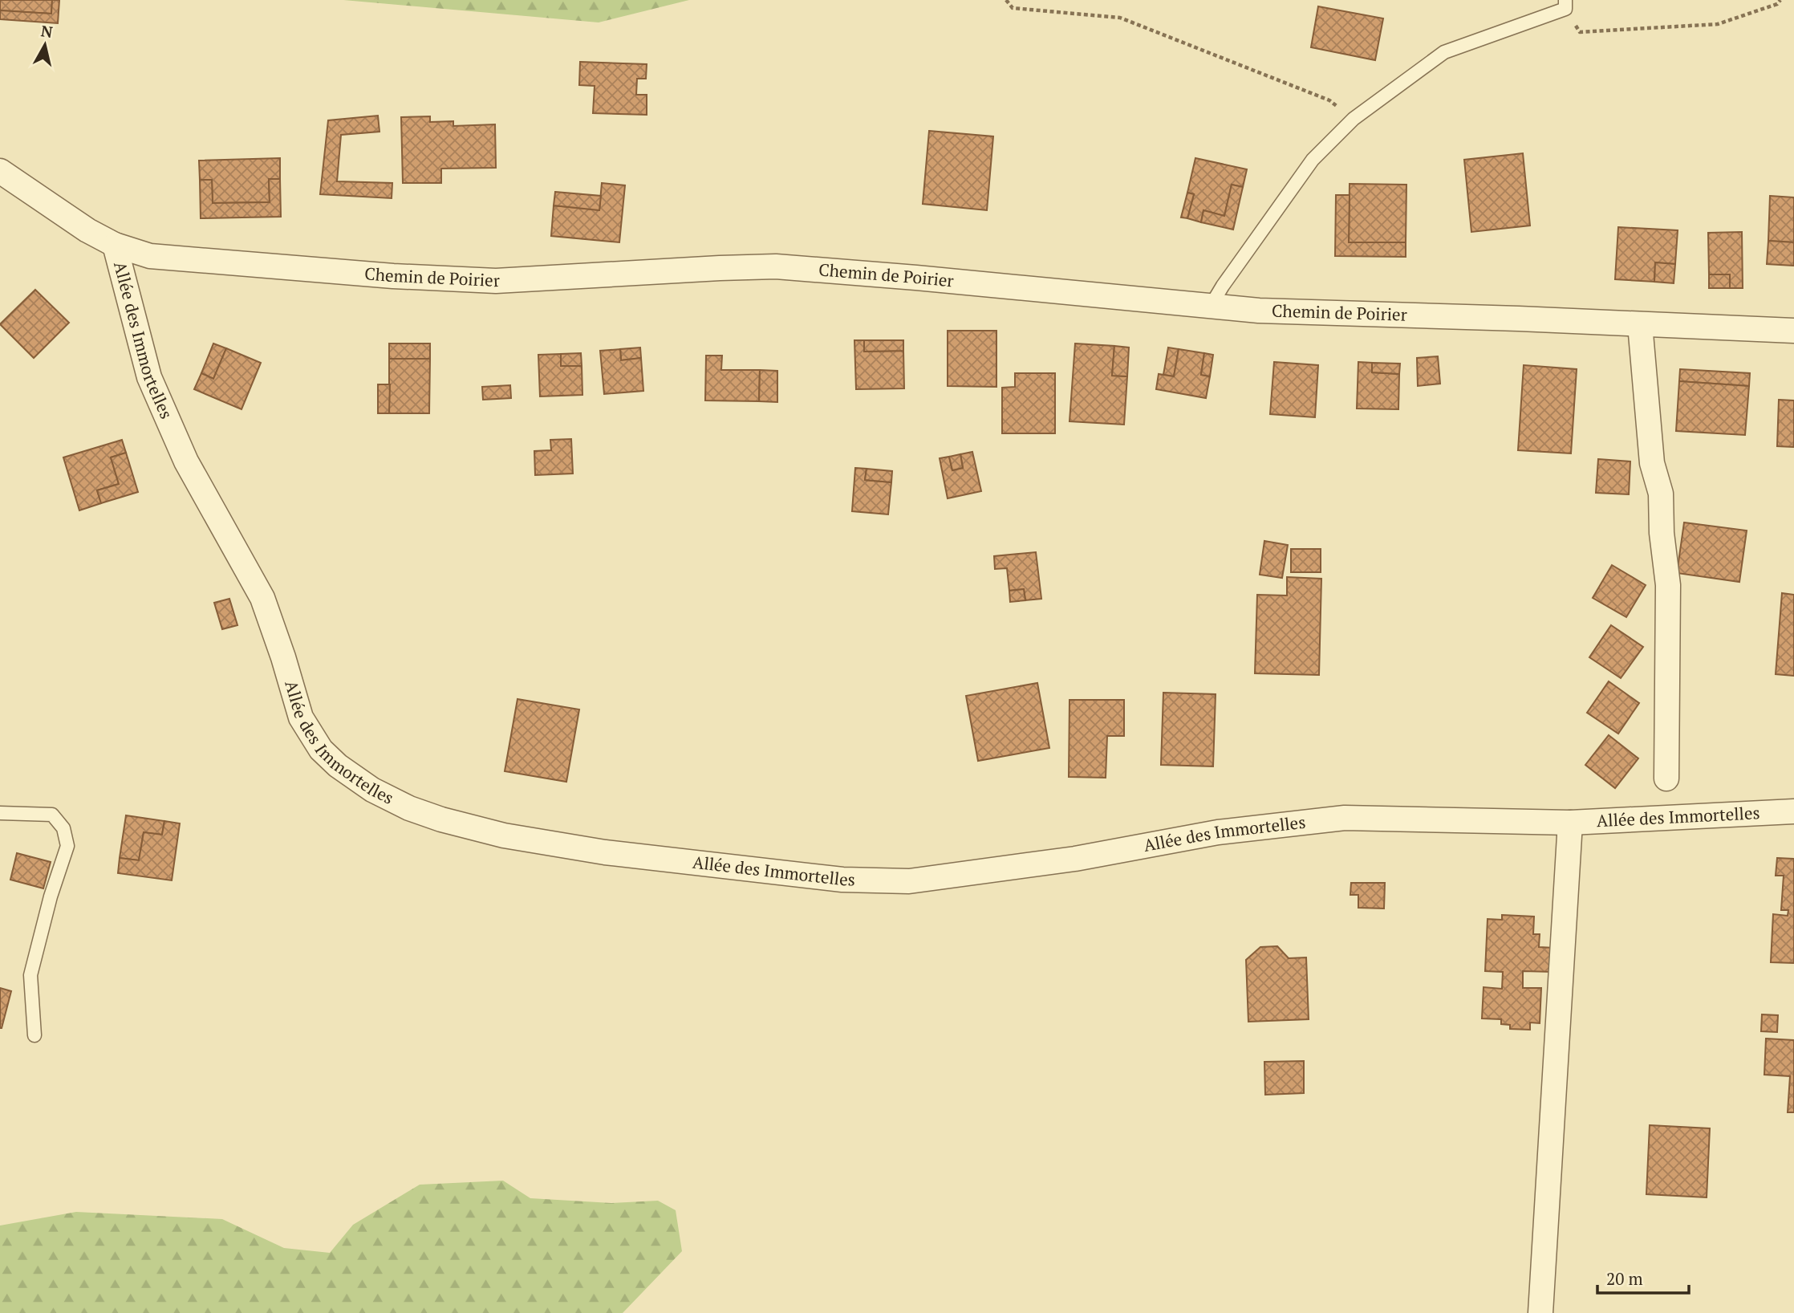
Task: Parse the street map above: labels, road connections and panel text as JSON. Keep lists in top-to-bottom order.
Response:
{
  "streets": {
    "street": ["Chemin de Poirier", "Allée des Immortelles"]
  },
  "crossings": [
    ["Chemin de Poirier", "Allée des Immortelles"]
  ],
  "scale_bar": "20 m",
  "north": "top"
}
